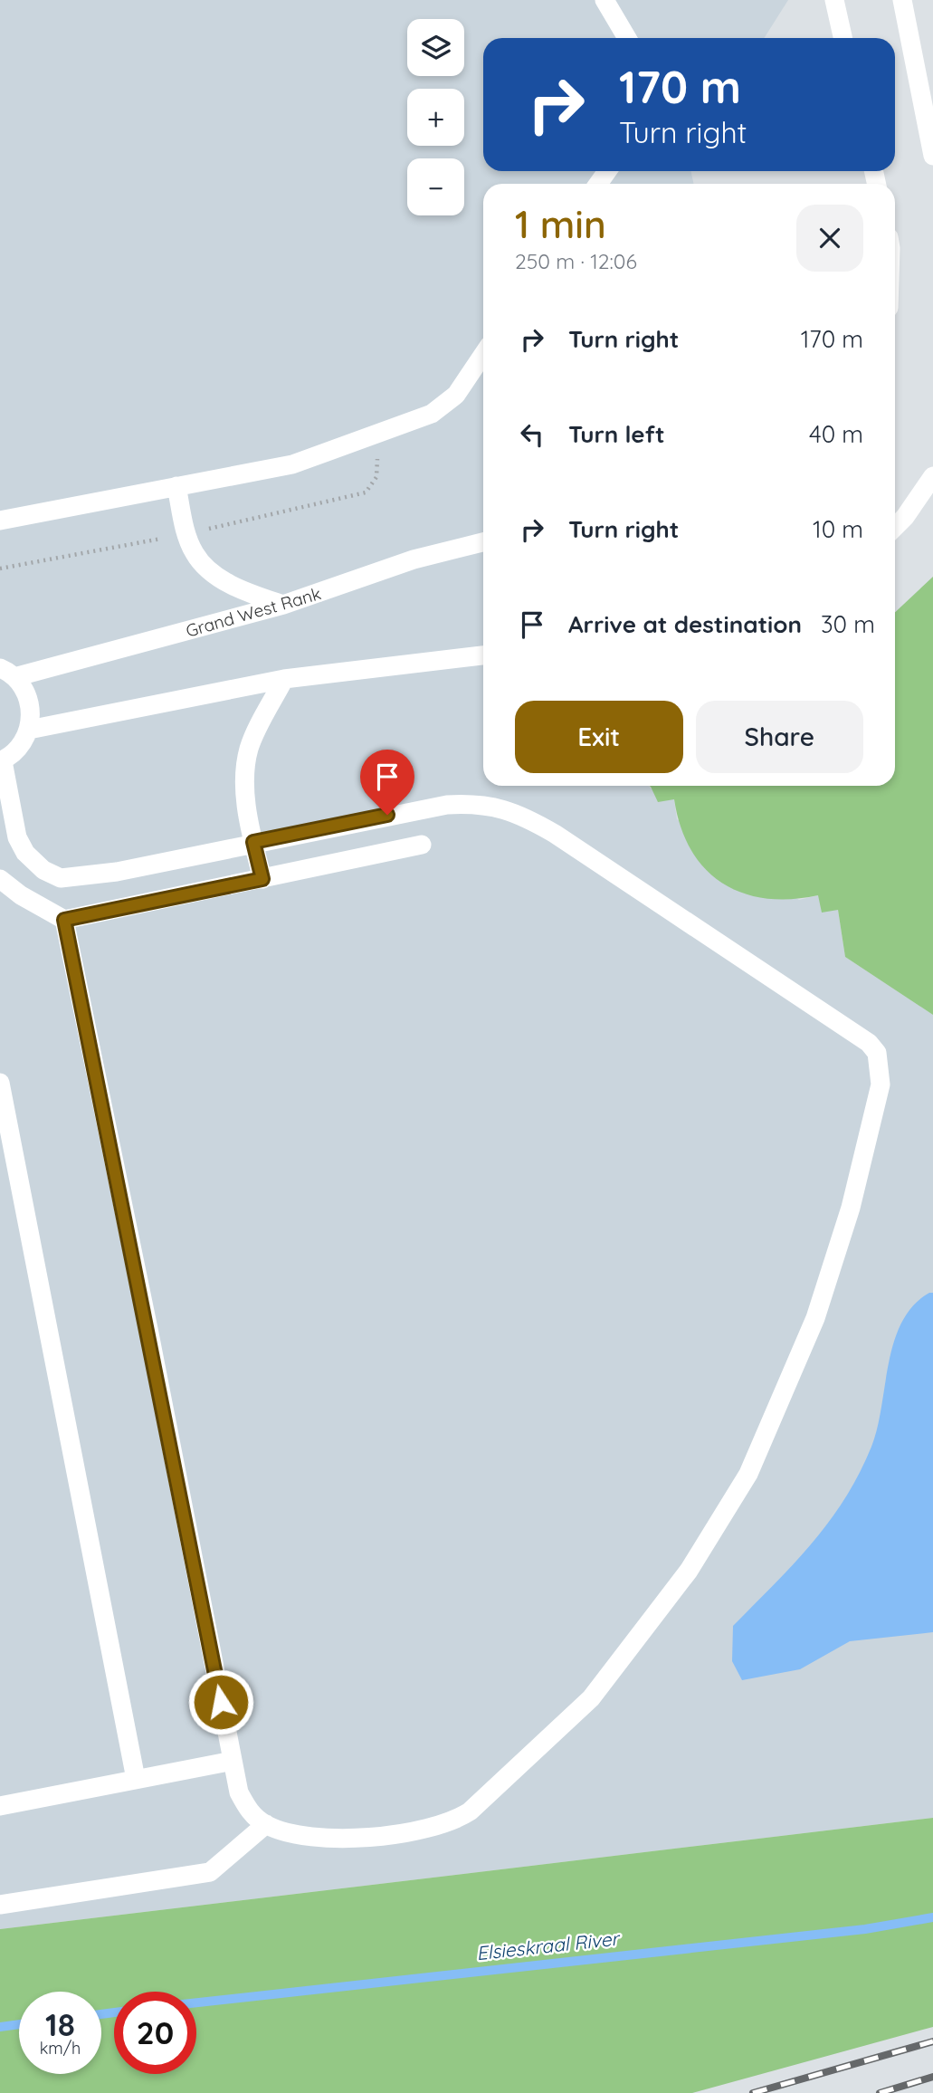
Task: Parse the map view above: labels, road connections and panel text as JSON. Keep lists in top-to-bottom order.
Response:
{
  "streets": {
    "lane": ["Grand West Rank"]
  },
  "water": ["Elsieskraal River"],
  "page": {
    "map_buttons": ["+", "−"],
    "turn": ["170 m", "Turn right"],
    "heading": ["1 min", "250 m · 12:06"],
    "list": [
      {
        "name": "Turn right",
        "value": "170 m"
      },
      {
        "name": "Turn left",
        "value": "40 m"
      },
      {
        "name": "Turn right",
        "value": "10 m"
      },
      {
        "name": "Arrive at destination",
        "value": "30 m"
      }
    ],
    "buttons": ["Exit", "Share"],
    "speed": "18 km/h",
    "limit": "20"
  }
}
